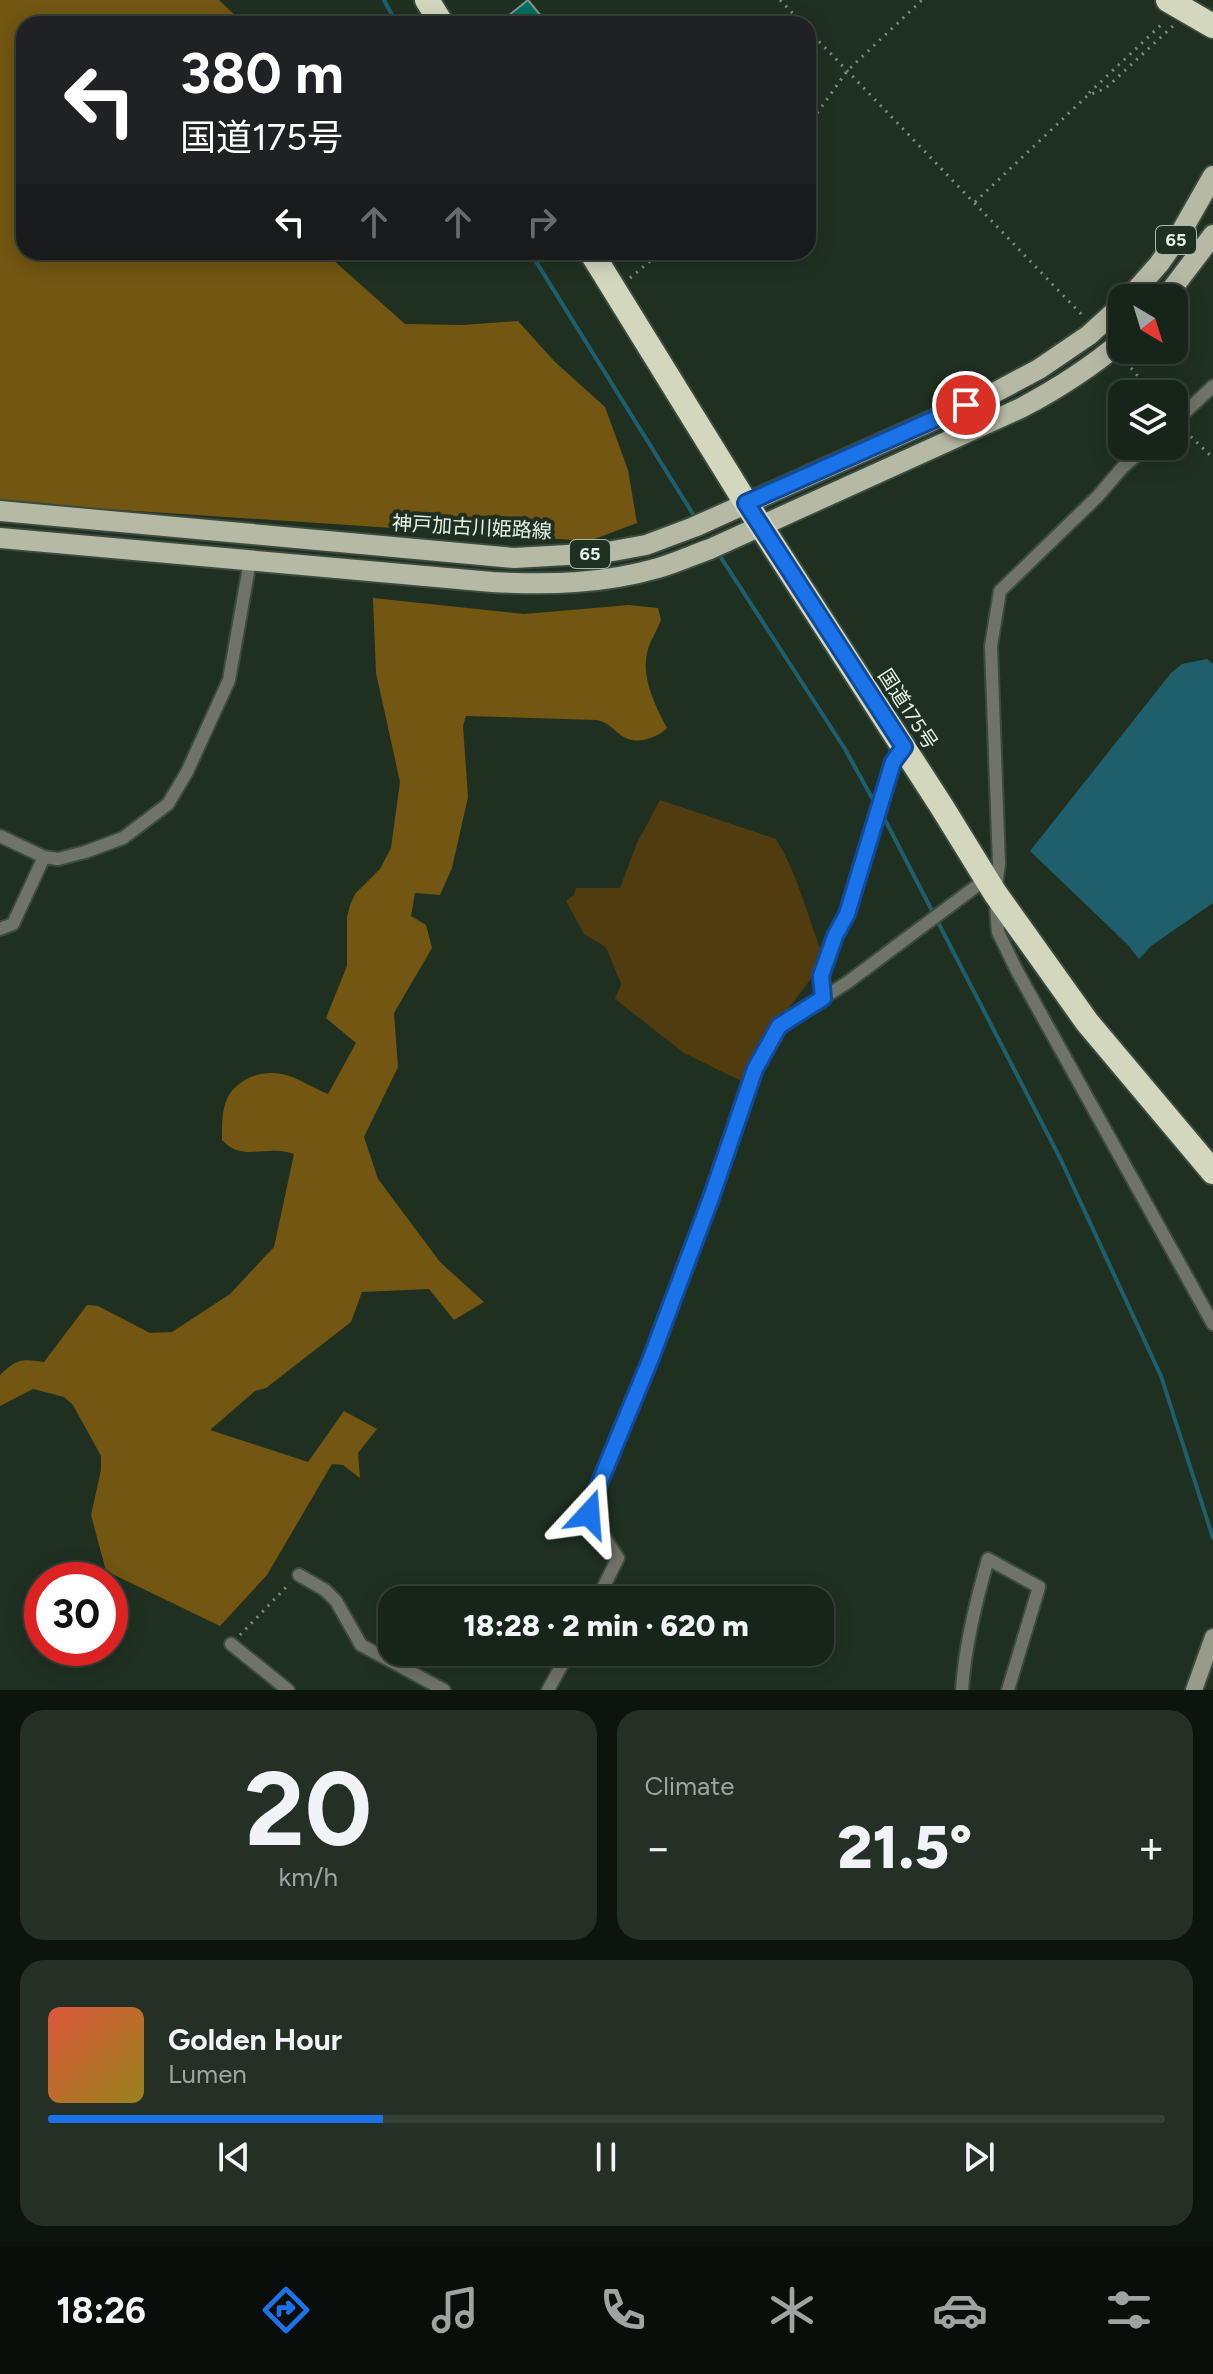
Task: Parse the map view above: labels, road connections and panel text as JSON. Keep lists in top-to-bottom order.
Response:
{
  "streets": {
    "highway": ["国道175号"],
    "main road": ["65", "神戸加古川姫路線"]
  },
  "crossings": [
    ["65", "国道175号"],
    ["神戸加古川姫路線", "国道175号"]
  ],
  "north": "bottom right",
  "page": {
    "turn": ["380 m", "国道175号"],
    "limit": "30",
    "trip": "18:28 · 2 min · 620 m",
    "tile": [
      ["20", "km/h"],
      "Climate"
    ],
    "heat": ["−", "21.5°", "+"],
    "song": ["Golden Hour", "Lumen"],
    "tabs": "18:26"
  }
}
